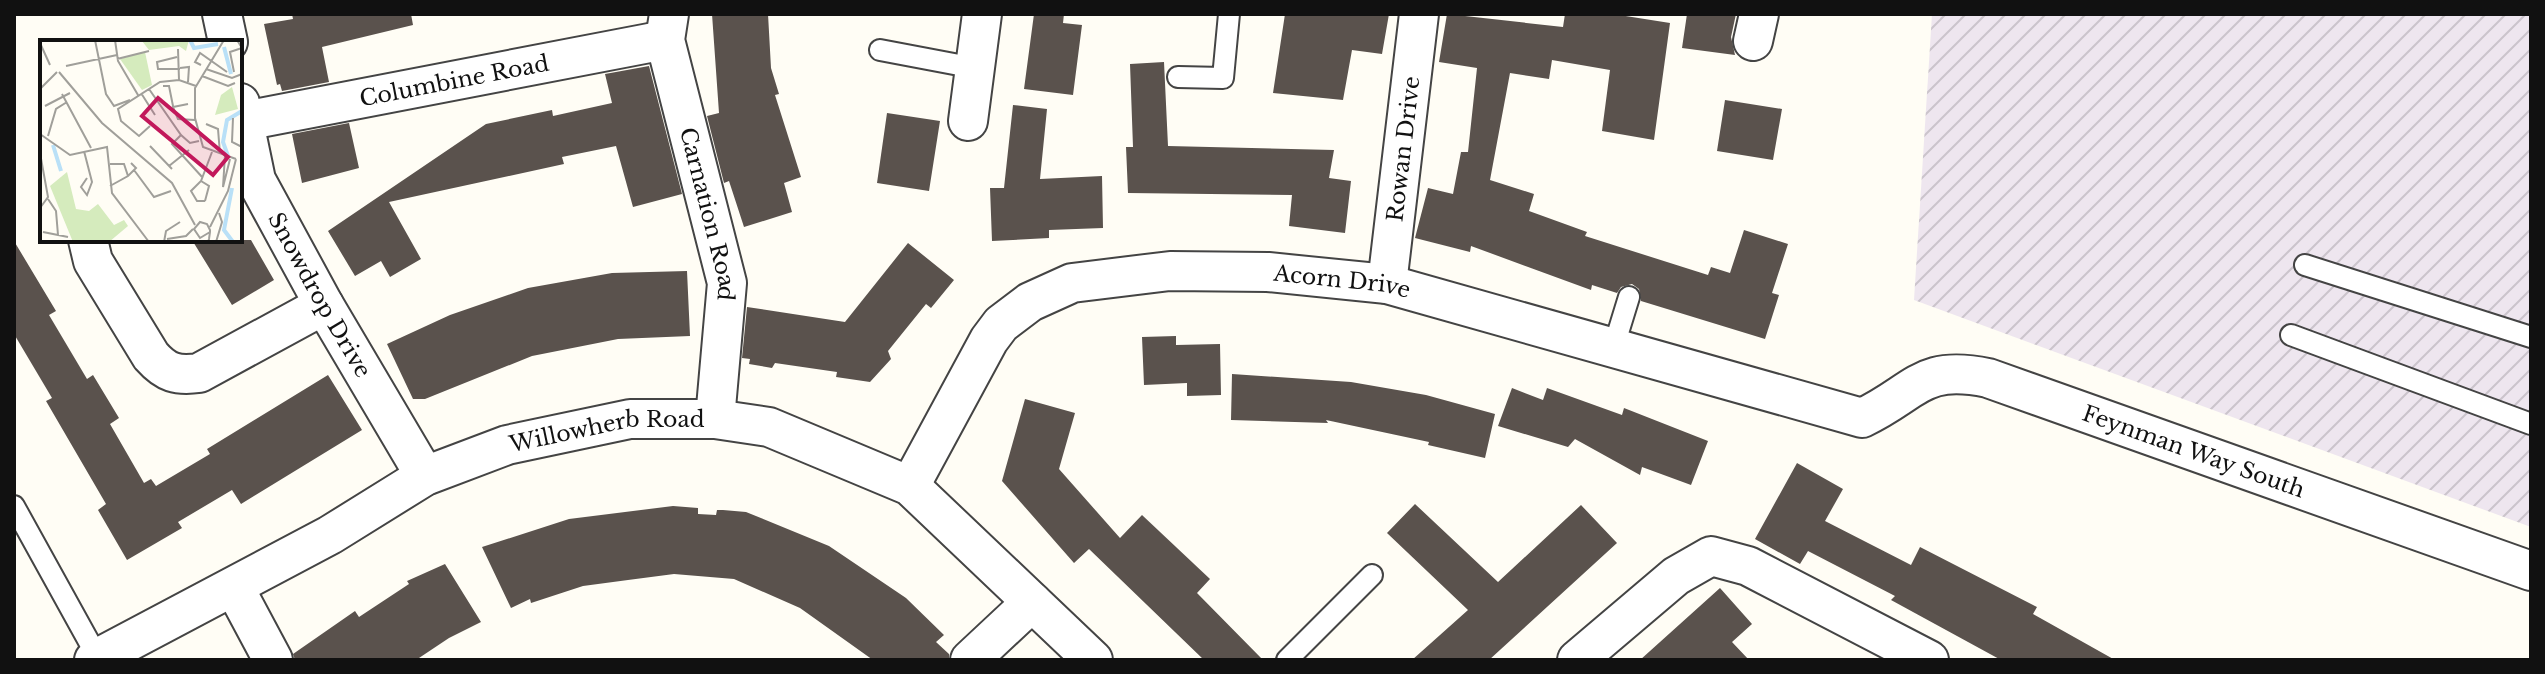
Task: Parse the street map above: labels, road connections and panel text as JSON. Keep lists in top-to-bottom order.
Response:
{
  "streets": {
    "street": [
      "Columbine Road",
      "Rowan Drive",
      "Carnation Road",
      "Acorn Drive",
      "Snowdrop Drive",
      "Willowherb Road",
      "Feynman Way South"
    ]
  },
  "crossings": [
    ["Columbine Road", "Carnation Road"],
    ["Columbine Road", "Snowdrop Drive"],
    ["Rowan Drive", "Acorn Drive"],
    ["Carnation Road", "Willowherb Road"],
    ["Acorn Drive", "Willowherb Road"],
    ["Acorn Drive", "Feynman Way South"],
    ["Snowdrop Drive", "Willowherb Road"]
  ]
}
